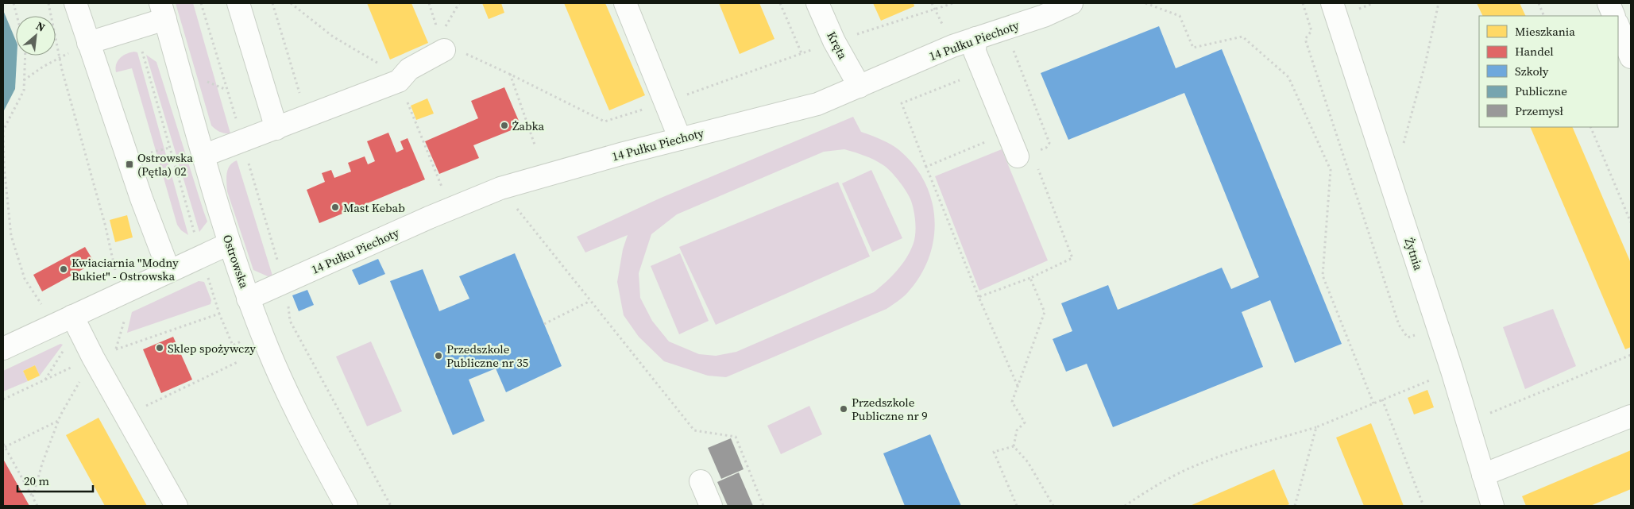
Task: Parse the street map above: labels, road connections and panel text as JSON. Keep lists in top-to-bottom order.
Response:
{
  "streets": {
    "street": [
      "14 Pułku Piechoty",
      "Kręta",
      "Żytnia",
      "Ostrowska"
    ]
  },
  "crossings": [
    ["14 Pułku Piechoty", "Kręta"],
    ["14 Pułku Piechoty", "Ostrowska"]
  ],
  "places": {
    "other": [
      "Żabka",
      "Mast Kebab",
      "Kwiaciarnia \"Modny Bukiet\" - Ostrowska",
      "Sklep spożywczy",
      "Przedszkole Publiczne nr 35",
      "Przedszkole Publiczne nr 9"
    ],
    "transit": ["Ostrowska (Pętla) 02"]
  },
  "legend": [
    "Mieszkania",
    "Handel",
    "Szkoły",
    "Publiczne",
    "Przemysł"
  ],
  "scale_bar": "20 m",
  "north": "top right"
}
